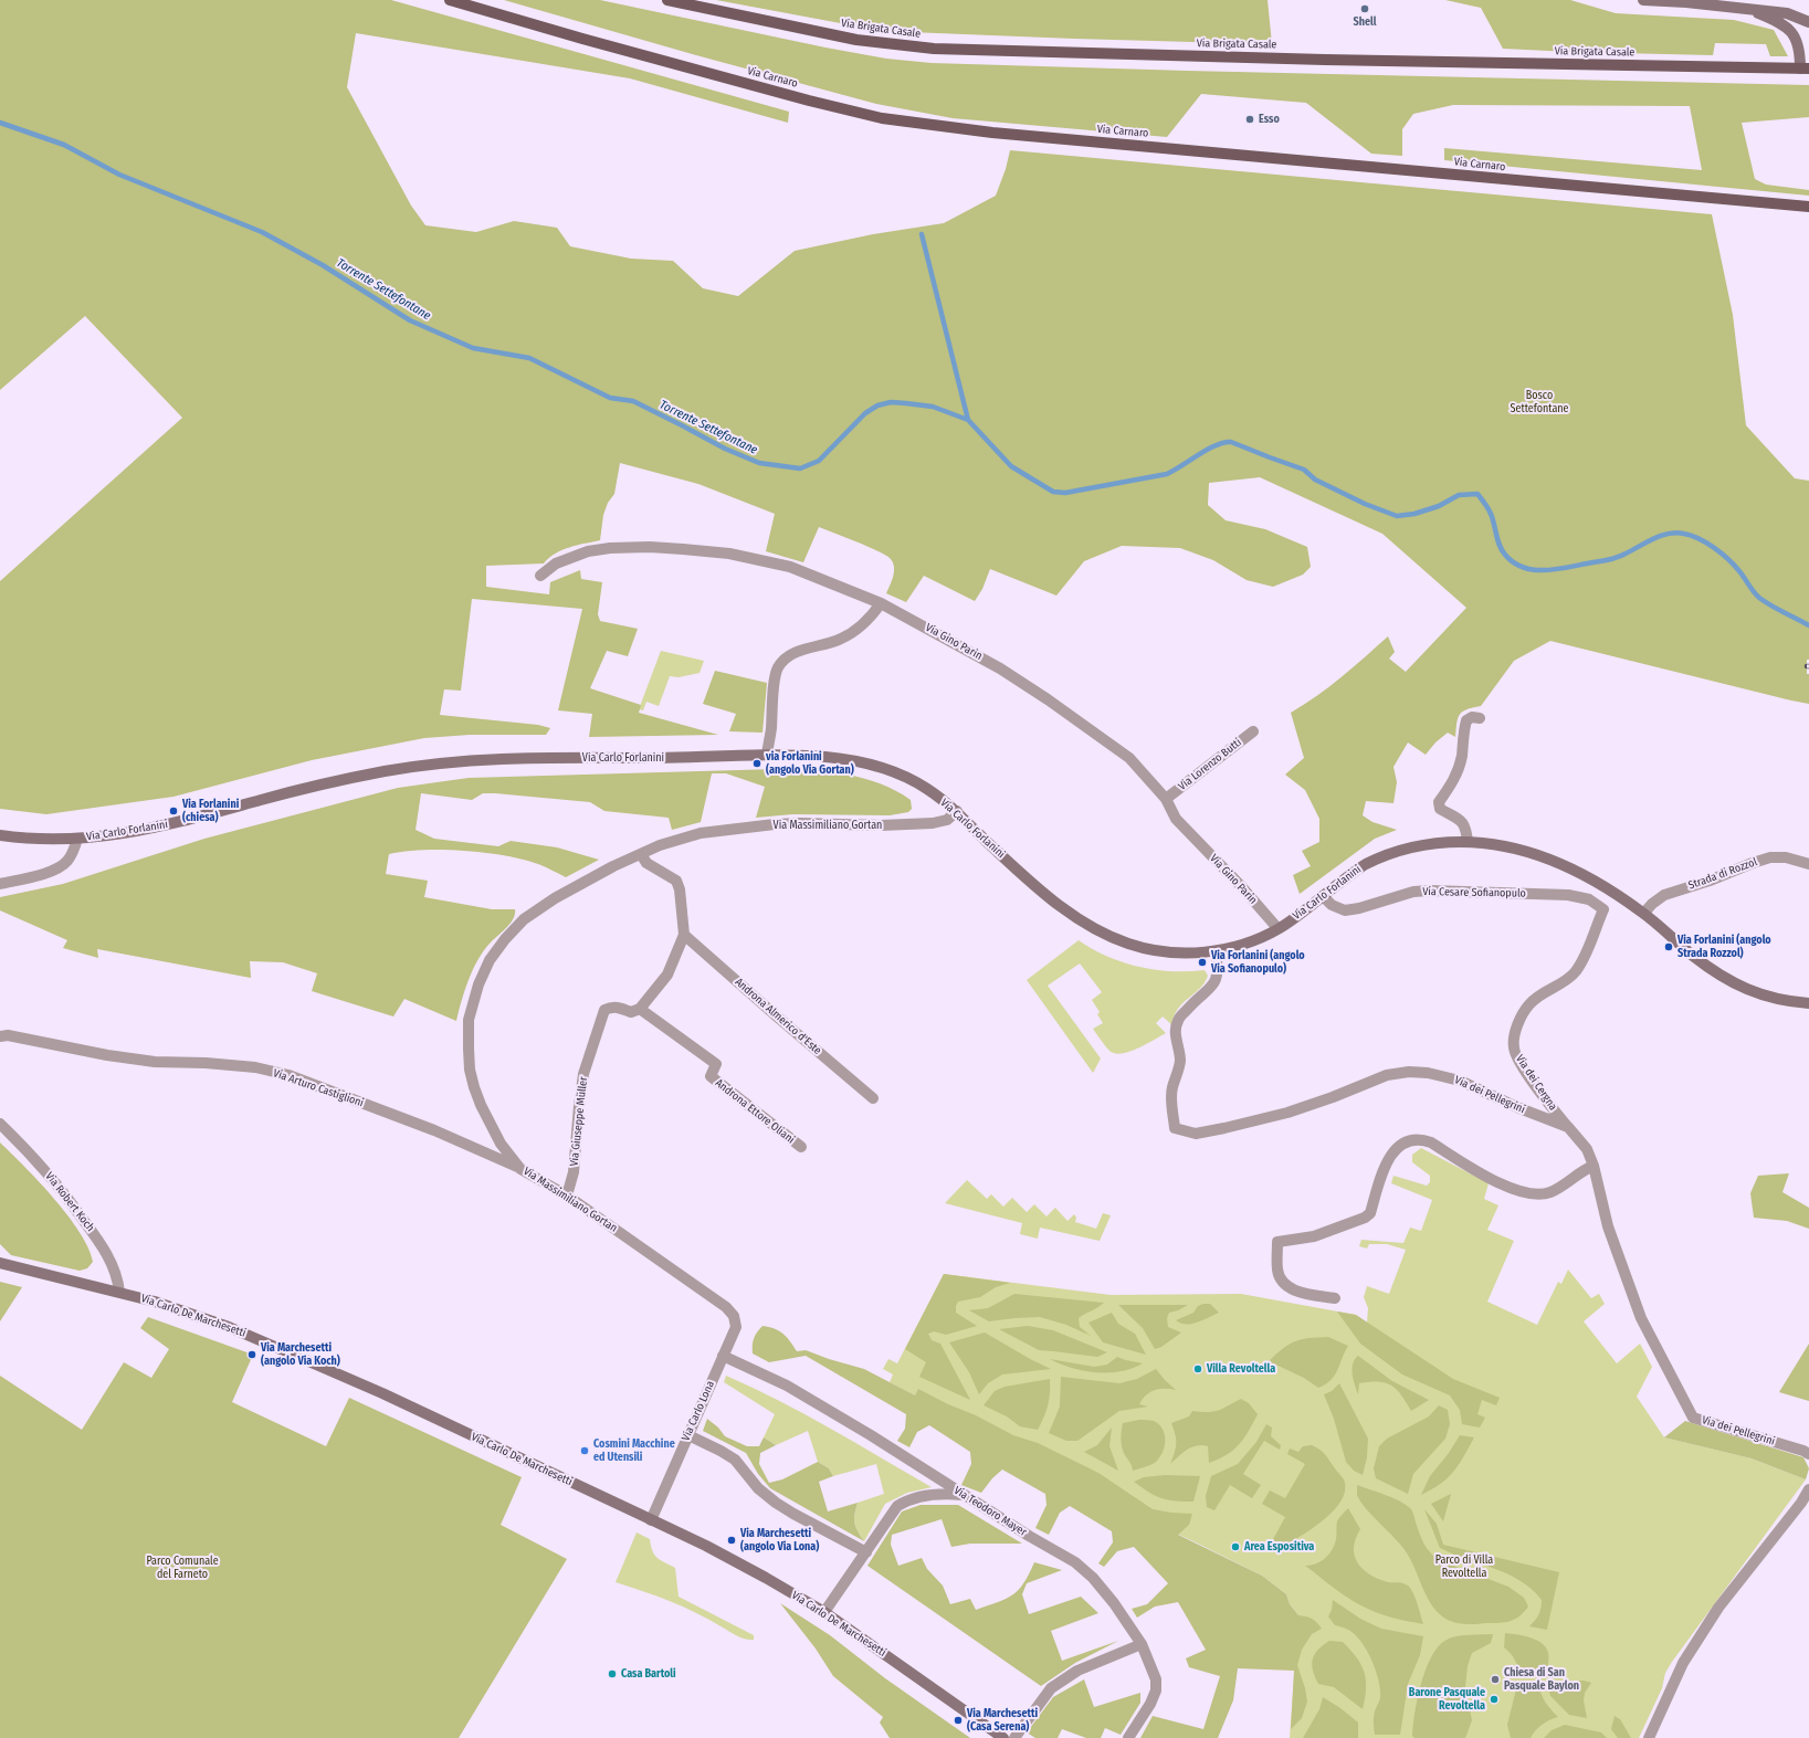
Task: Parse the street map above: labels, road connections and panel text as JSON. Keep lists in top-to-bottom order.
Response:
{
  "streets": {
    "main road": [
      "Via Brigata Casale",
      "Via Carnaro",
      "Via Carlo Forlanini",
      "Via Carlo De Marchesetti"
    ],
    "street": [
      "Via Gino Parin",
      "Via Lorenzo Butti",
      "Via Massimiliano Gortan",
      "Strada di Rozzol",
      "Via Cesare Sofianopulo",
      "Androna Almerico d'Este",
      "Via dei Cergna",
      "Via Arturo Castiglioni",
      "Via dei Pellegrini",
      "Androna Ettore Oliani",
      "Via Giuseppe Müller",
      "Via Robert Koch",
      "Via Carlo Lona",
      "Via Teodoro Mayer"
    ]
  },
  "crossings": [
    ["Via Gino Parin", "Via Carlo Forlanini"],
    ["Via Gino Parin", "Via Lorenzo Butti"],
    ["Via Carlo Forlanini", "Via Massimiliano Gortan"],
    ["Via Carlo Forlanini", "Strada di Rozzol"],
    ["Via Carlo Forlanini", "Via Cesare Sofianopulo"],
    ["Via Carlo Forlanini", "Via dei Pellegrini"],
    ["Via Massimiliano Gortan", "Via Arturo Castiglioni"],
    ["Via Massimiliano Gortan", "Via Giuseppe Müller"],
    ["Via Massimiliano Gortan", "Via Carlo Lona"],
    ["Via Cesare Sofianopulo", "Via dei Cergna"],
    ["Via dei Cergna", "Via dei Pellegrini"],
    ["Androna Ettore Oliani", "Via Giuseppe Müller"],
    ["Via Robert Koch", "Via Carlo De Marchesetti"],
    ["Via Carlo De Marchesetti", "Via Carlo Lona"],
    ["Via Carlo Lona", "Via Teodoro Mayer"]
  ],
  "water": ["Torrente Settefontane"],
  "parks": ["Bosco Settefontane", "Parco di Villa Revoltella", "Parco Comunale del Farneto"],
  "places": [
    "Shell",
    "Esso",
    "via Forlanini (angolo Via Gortan)",
    "Via Forlanini (chiesa)",
    "Via Forlanini (angolo Strada Rozzol)",
    "Via Forlanini (angolo Via Sofianopulo)",
    "Via Marchesetti (angolo Via Koch)",
    "Villa Revoltella",
    "Cosmini Macchine ed Utensili",
    "Via Marchesetti (angolo Via Lona)",
    "Area Espositiva",
    "Casa Bartoli",
    "Chiesa di San Pasquale Baylon",
    "Barone Pasquale Revoltella",
    "Via Marchesetti (Casa Serena)"
  ]
}
